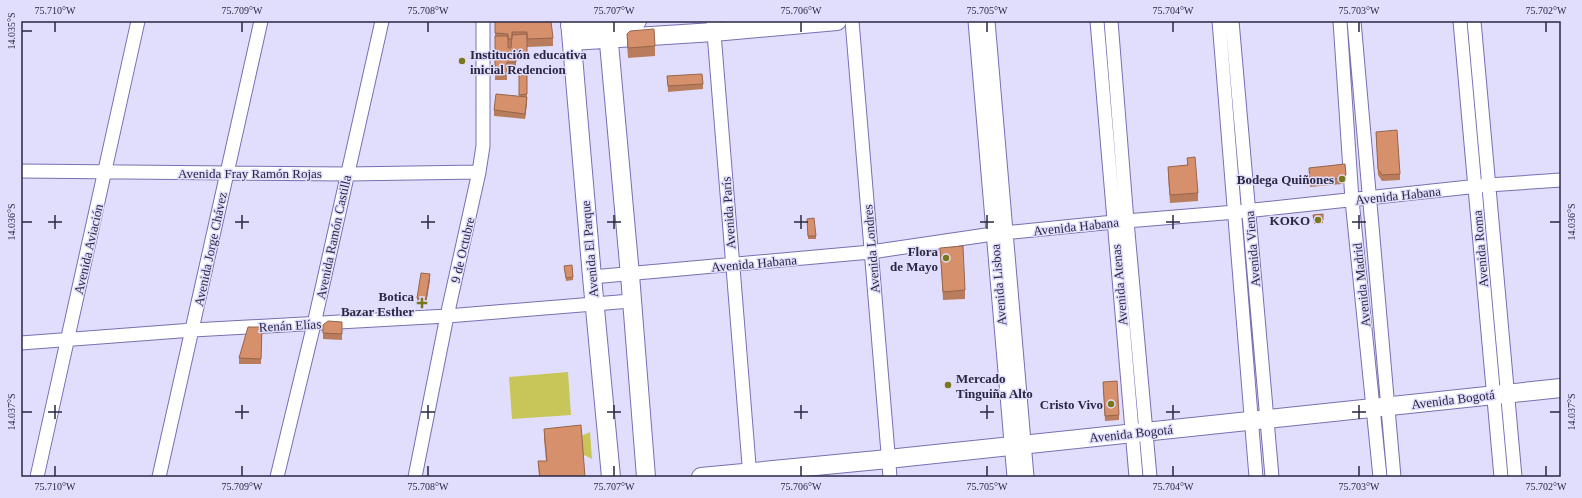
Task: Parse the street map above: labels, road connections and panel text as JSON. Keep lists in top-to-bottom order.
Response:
{
  "streets": {
    "street": [
      "Avenida Fray Ramón Rojas",
      "Avenida Habana",
      "Avenida París",
      "Avenida Ramón Castilla",
      "Avenida Aviación",
      "Avenida Jorge Chávez",
      "Avenida El Parque",
      "Avenida Londres",
      "Avenida Viena",
      "Avenida Roma",
      "9 de Octubre",
      "Avenida Lisboa",
      "Avenida Atenas",
      "Avenida Madrid",
      "Renán Elías",
      "Avenida Bogotá"
    ]
  },
  "crossings": [
    ["Avenida Fray Ramón Rojas", "Avenida Ramón Castilla"],
    ["Avenida Fray Ramón Rojas", "Avenida Aviación"],
    ["Avenida Fray Ramón Rojas", "Avenida Jorge Chávez"],
    ["Avenida Fray Ramón Rojas", "9 de Octubre"],
    ["Avenida Habana", "Avenida París"],
    ["Avenida Habana", "Avenida El Parque"],
    ["Avenida Habana", "Avenida Londres"],
    ["Avenida Habana", "Avenida Viena"],
    ["Avenida Habana", "Avenida Roma"],
    ["Avenida Habana", "Avenida Lisboa"],
    ["Avenida Habana", "Avenida Atenas"],
    ["Avenida Habana", "Avenida Madrid"],
    ["Avenida París", "Avenida Bogotá"],
    ["Avenida Ramón Castilla", "Renán Elías"],
    ["Avenida Aviación", "Renán Elías"],
    ["Avenida Jorge Chávez", "Renán Elías"],
    ["Avenida El Parque", "Renán Elías"],
    ["Avenida Londres", "Avenida Bogotá"],
    ["Avenida Viena", "Avenida Bogotá"],
    ["Avenida Roma", "Avenida Bogotá"],
    ["9 de Octubre", "Renán Elías"],
    ["Avenida Lisboa", "Avenida Bogotá"],
    ["Avenida Atenas", "Avenida Bogotá"],
    ["Avenida Madrid", "Avenida Bogotá"]
  ],
  "places": {
    "other": [
      "Institución educativa inicial Redencion",
      "Bodega Quiñones",
      "KOKO",
      "Flora de Mayo",
      "Mercado Tinguiña Alto",
      "Cristo Vivo"
    ],
    "health": ["Botica Bazar Esther"]
  },
  "coordinates": [
    "75.710°W",
    "75.709°W",
    "75.708°W",
    "75.707°W",
    "75.706°W",
    "75.705°W",
    "75.704°W",
    "75.703°W",
    "75.702°W",
    "14.035°S",
    "14.036°S",
    "14.037°S"
  ]
}
